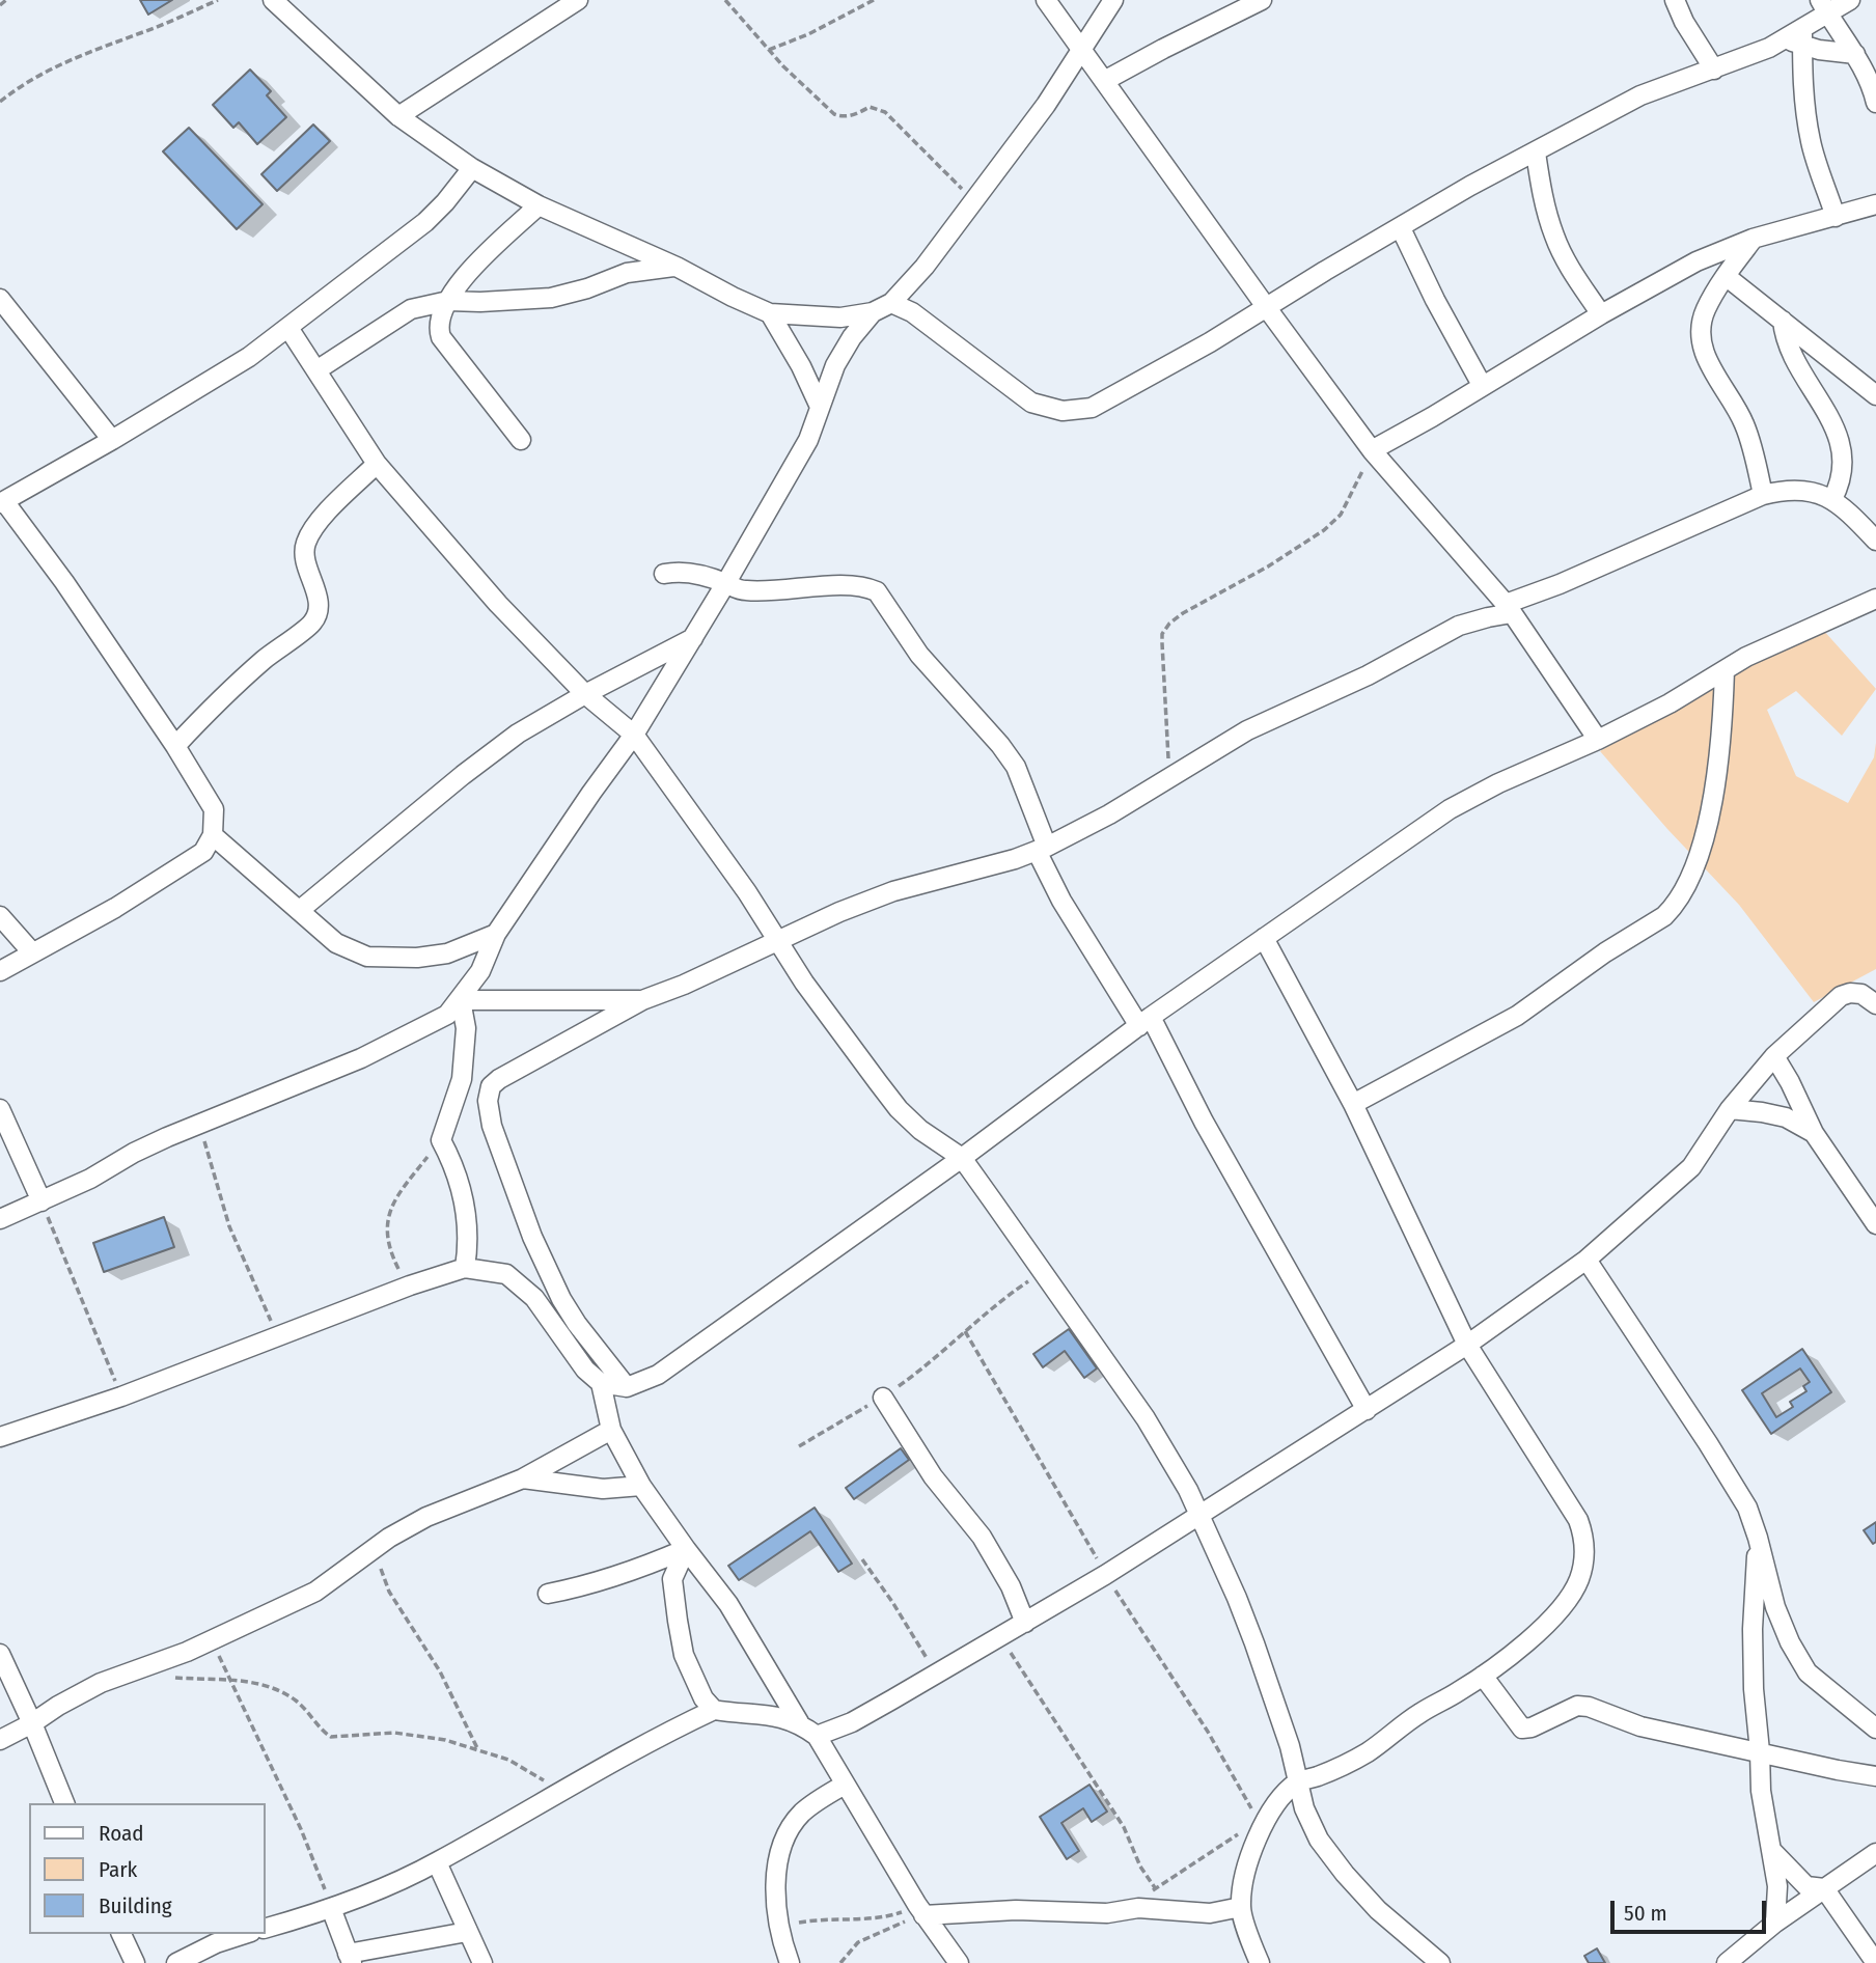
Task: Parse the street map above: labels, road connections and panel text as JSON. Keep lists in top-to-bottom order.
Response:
{
  "legend": ["Road", "Park", "Building"],
  "scale_bar": "50 m"
}
